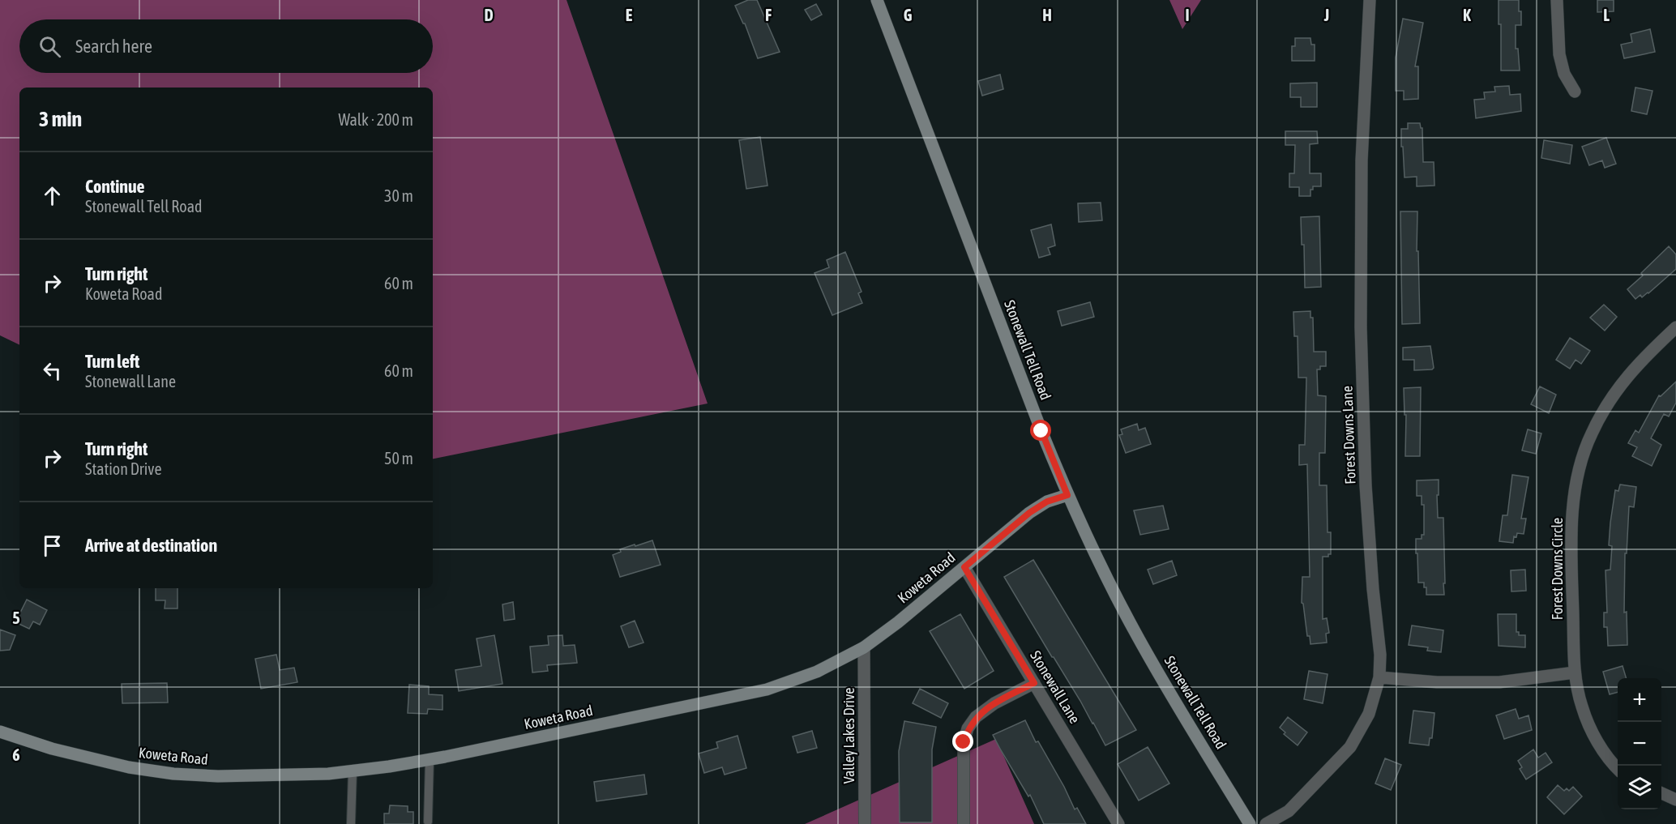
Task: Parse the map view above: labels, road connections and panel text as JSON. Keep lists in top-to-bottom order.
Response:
{
  "streets": {
    "street": [
      "Stonewall Tell Road",
      "Forest Downs Lane",
      "Forest Downs Circle",
      "Koweta Road",
      "Stonewall Lane",
      "Valley Lakes Drive"
    ]
  },
  "crossings": [
    ["Stonewall Tell Road", "Koweta Road"],
    ["Koweta Road", "Stonewall Lane"],
    ["Koweta Road", "Valley Lakes Drive"]
  ],
  "page": {
    "search": "Search here",
    "heading": ["3 min", "Walk · 200 m"],
    "list": [
      ["Continue", "Stonewall Tell Road", "30 m"],
      ["Turn right", "Koweta Road", "60 m"],
      ["Turn left", "Stonewall Lane", "60 m"],
      ["Turn right", "Station Drive", "50 m"],
      "Arrive at destination"
    ],
    "map_buttons": ["+", "−"]
  },
  "grid": {
    "columns": [
      "D",
      "E",
      "F",
      "G",
      "H",
      "I",
      "J",
      "K",
      "L"
    ],
    "rows": ["5", "6"]
  }
}
